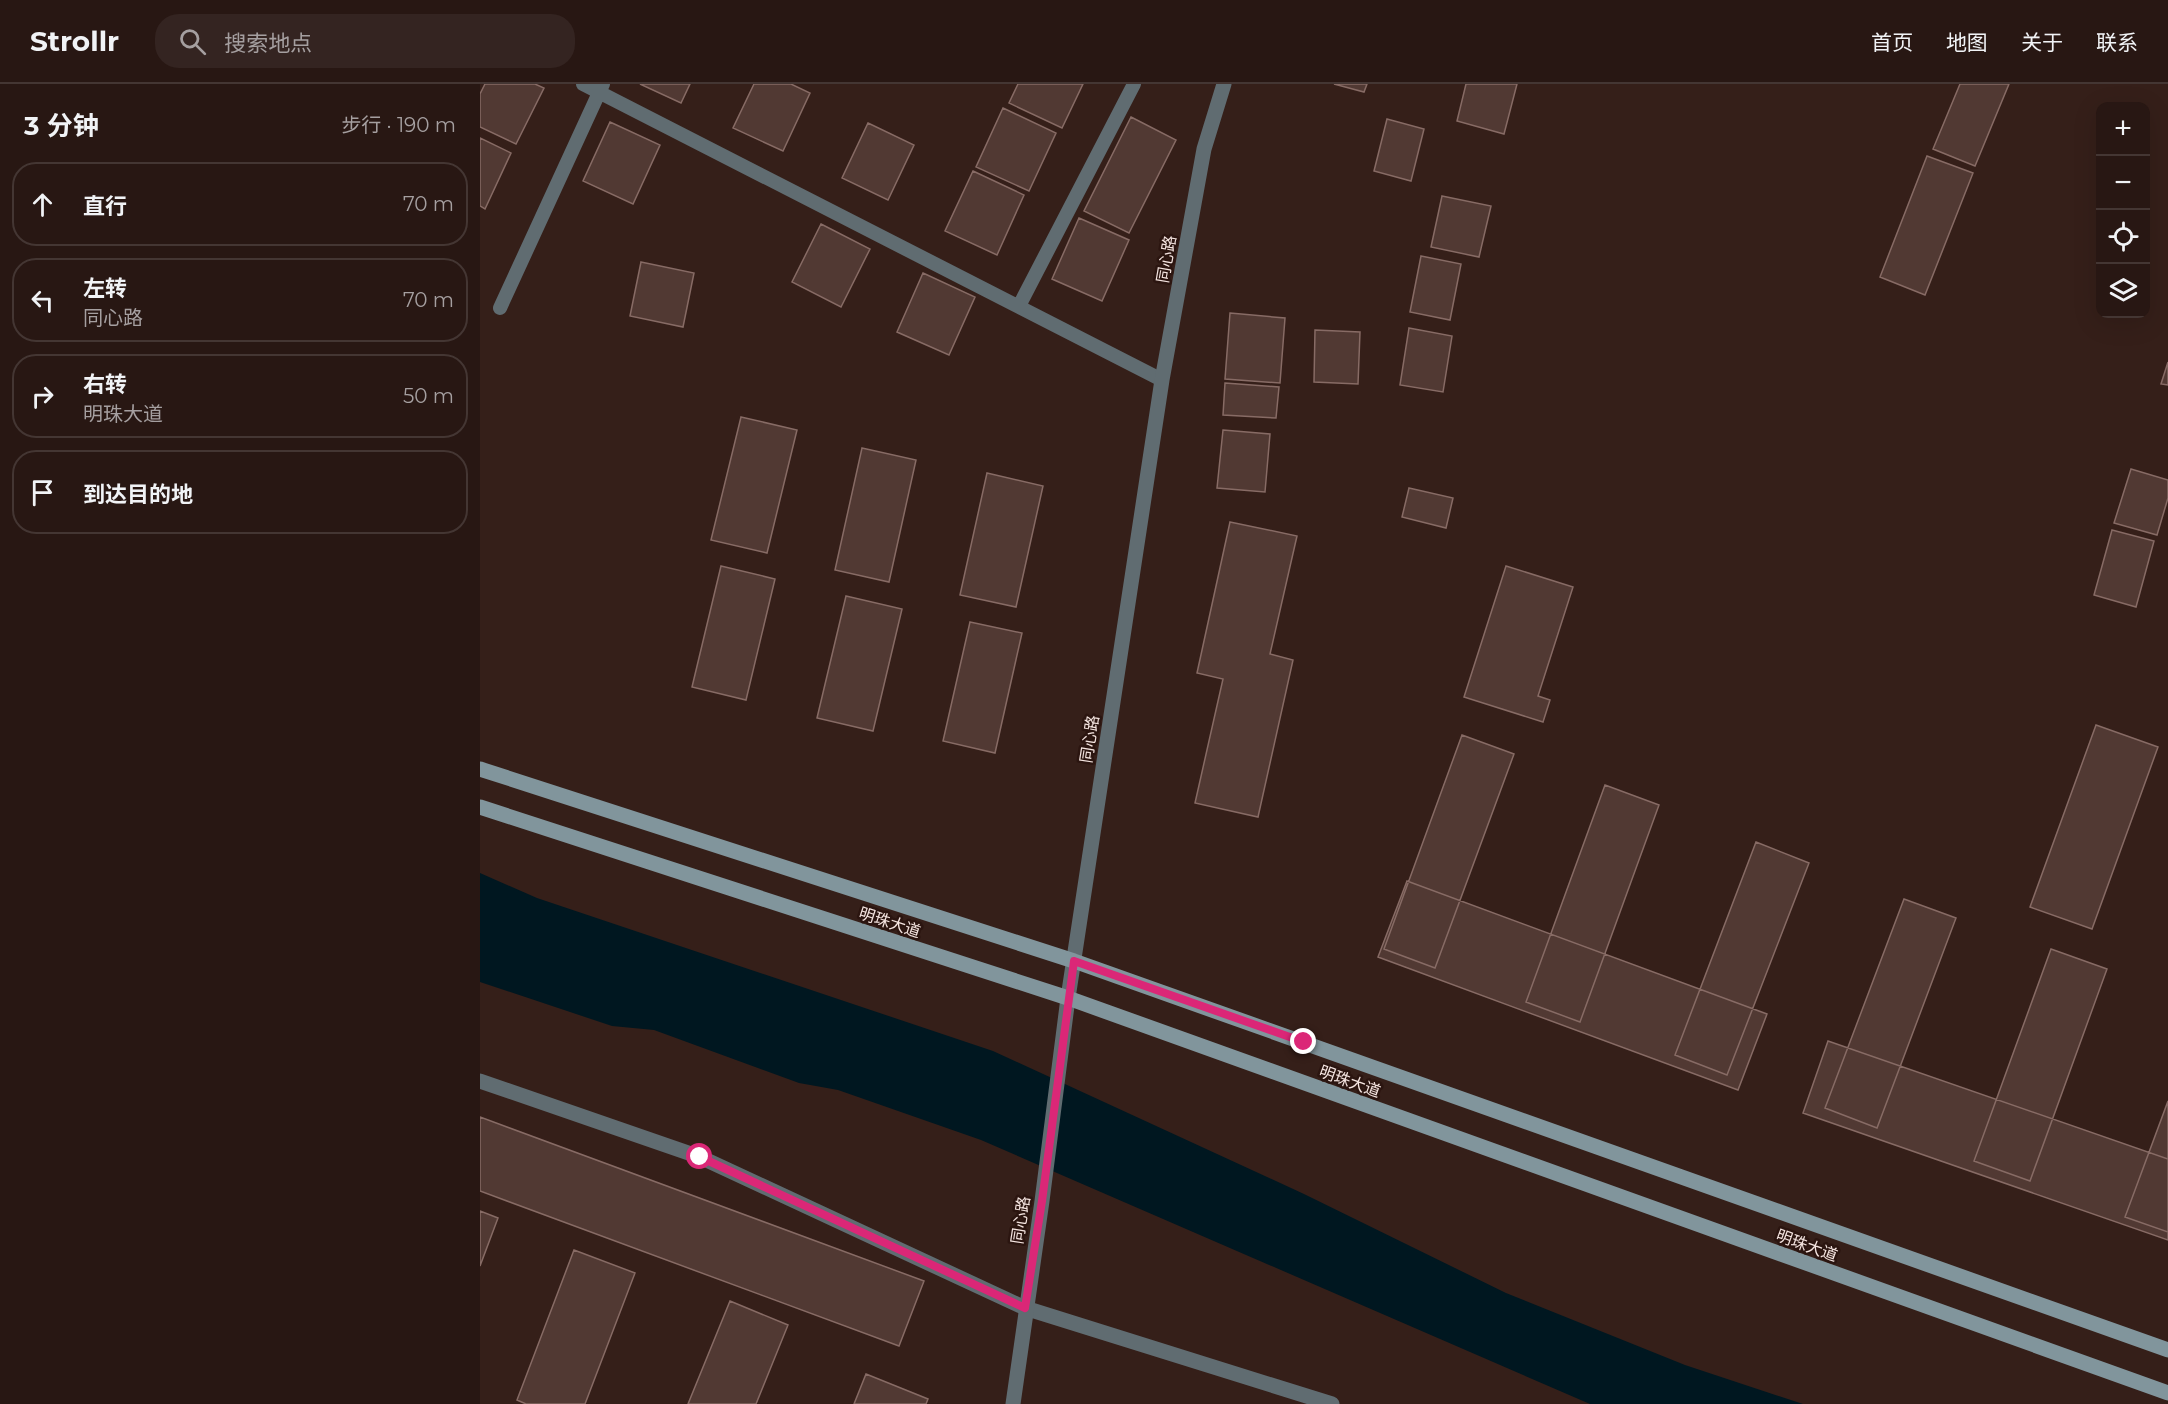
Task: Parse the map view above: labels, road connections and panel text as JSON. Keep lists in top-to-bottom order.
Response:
{
  "streets": {
    "main road": ["明珠大道"],
    "street": ["同心路"]
  },
  "crossings": [
    ["同心路", "明珠大道"]
  ],
  "page": {
    "header": "Strollr",
    "search": "搜索地点",
    "nav": [
      "首页",
      "地图",
      "关于",
      "联系"
    ],
    "heading": ["3 分钟", "步行 · 190 m"],
    "map_buttons": ["+", "−"],
    "list": [
      ["直行", "70 m"],
      ["左转", "同心路", "70 m"],
      ["右转", "明珠大道", "50 m"],
      "到达目的地"
    ]
  }
}
